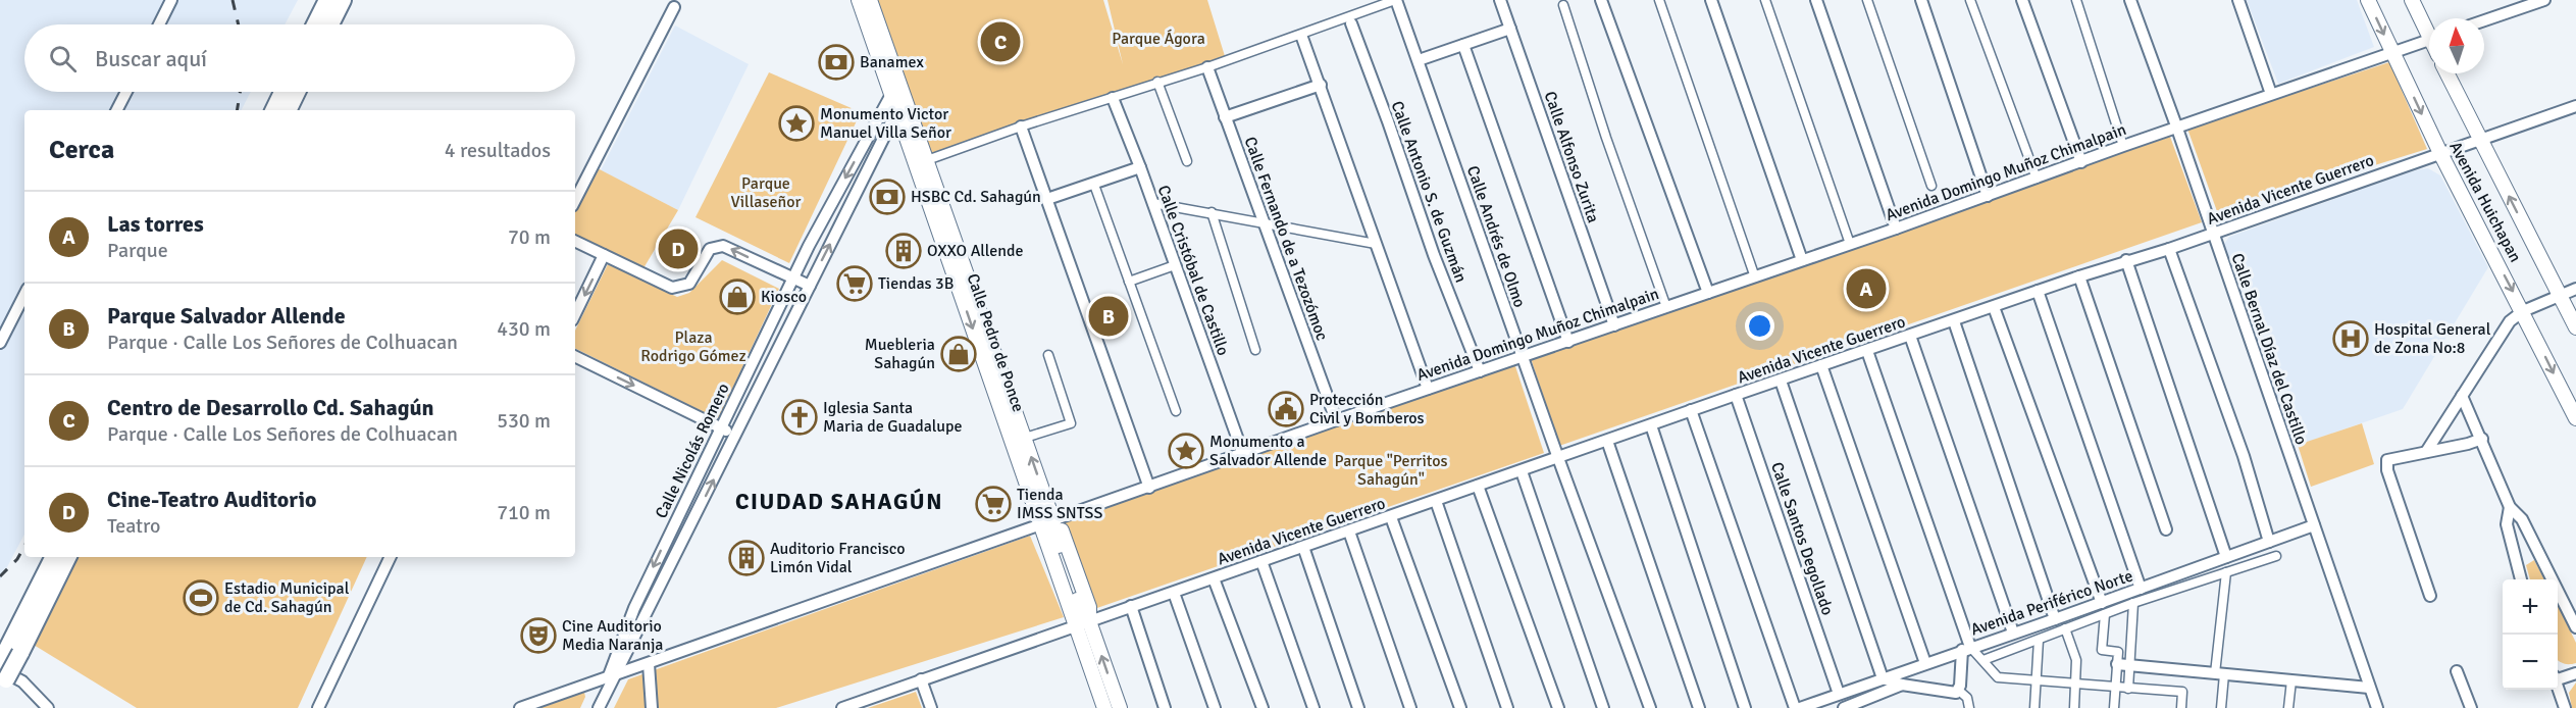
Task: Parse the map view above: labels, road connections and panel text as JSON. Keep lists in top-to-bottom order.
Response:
{
  "streets": {
    "street": [
      "Calle Alfonso Zurita",
      "Avenida Domingo Muñoz Chimalpain",
      "Avenida Vicente Guerrero",
      "Calle Antonio S. de Guzmán",
      "Avenida Huichapan",
      "Calle Andrés de Olmo",
      "Calle Fernando de a Tezozómoc",
      "Calle Cristóbal de Castillo",
      "Calle Pedro de Ponce",
      "Calle Bernal Díaz del Castillo",
      "Calle Nicolás Romero",
      "Calle Santos Degollado",
      "Avenida Periférico Norte"
    ]
  },
  "crossings": [
    ["Calle Alfonso Zurita", "Avenida Domingo Muñoz Chimalpain"],
    ["Avenida Domingo Muñoz Chimalpain", "Calle Antonio S. de Guzmán"],
    ["Avenida Domingo Muñoz Chimalpain", "Avenida Huichapan"],
    ["Avenida Domingo Muñoz Chimalpain", "Calle Andrés de Olmo"],
    ["Avenida Domingo Muñoz Chimalpain", "Calle Fernando de a Tezozómoc"],
    ["Avenida Domingo Muñoz Chimalpain", "Calle Cristóbal de Castillo"],
    ["Avenida Domingo Muñoz Chimalpain", "Calle Pedro de Ponce"],
    ["Avenida Domingo Muñoz Chimalpain", "Calle Bernal Díaz del Castillo"],
    ["Avenida Domingo Muñoz Chimalpain", "Calle Nicolás Romero"],
    ["Avenida Vicente Guerrero", "Avenida Huichapan"],
    ["Avenida Vicente Guerrero", "Calle Andrés de Olmo"],
    ["Avenida Vicente Guerrero", "Calle Pedro de Ponce"],
    ["Avenida Vicente Guerrero", "Calle Bernal Díaz del Castillo"],
    ["Avenida Vicente Guerrero", "Calle Santos Degollado"],
    ["Calle Pedro de Ponce", "Calle Nicolás Romero"],
    ["Calle Bernal Díaz del Castillo", "Avenida Periférico Norte"],
    ["Calle Santos Degollado", "Avenida Periférico Norte"]
  ],
  "districts": ["CIUDAD SAHAGÚN"],
  "parks": [
    "Parque Ágora",
    "Parque Villaseñor",
    "Plaza Rodrigo Gómez",
    "Parque \"Perritos Sahagún\""
  ],
  "places": {
    "bank": ["Banamex", "HSBC Cd. Sahagún"],
    "place": ["Monumento Victor Manuel Villa Señor", "Monumento a Salvador Allende"],
    "building": ["OXXO Allende", "Auditorio Francisco Limón Vidal"],
    "supermarket": ["Tiendas 3B", "Tienda IMSS SNTSS"],
    "shop": ["Kiosco", "Muebleria Sahagún"],
    "hospital": ["Hospital General de Zona No:8"],
    "public building": ["Protección Civil y Bomberos"],
    "church": ["Iglesia Santa Maria de Guadalupe"],
    "sports": ["Estadio Municipal de Cd. Sahagún"],
    "theatre": ["Cine Auditorio Media Naranja"]
  },
  "north": "top",
  "page": {
    "pins": [
      "C",
      "D",
      "A",
      "B"
    ],
    "search": "Buscar aquí",
    "heading": ["Cerca", "4 resultados"],
    "list": [
      {
        "mark": "A",
        "name": "Las torres",
        "note": "Parque",
        "value": "70 m"
      },
      {
        "mark": "B",
        "name": "Parque Salvador Allende",
        "note": "Parque · Calle Los Señores de Colhuacan",
        "value": "430 m"
      },
      {
        "mark": "C",
        "name": "Centro de Desarrollo Cd. Sahagún",
        "note": "Parque · Calle Los Señores de Colhuacan",
        "value": "530 m"
      },
      {
        "mark": "D",
        "name": "Cine-Teatro Auditorio",
        "note": "Teatro",
        "value": "710 m"
      }
    ],
    "map_buttons": ["+", "−"]
  }
}
